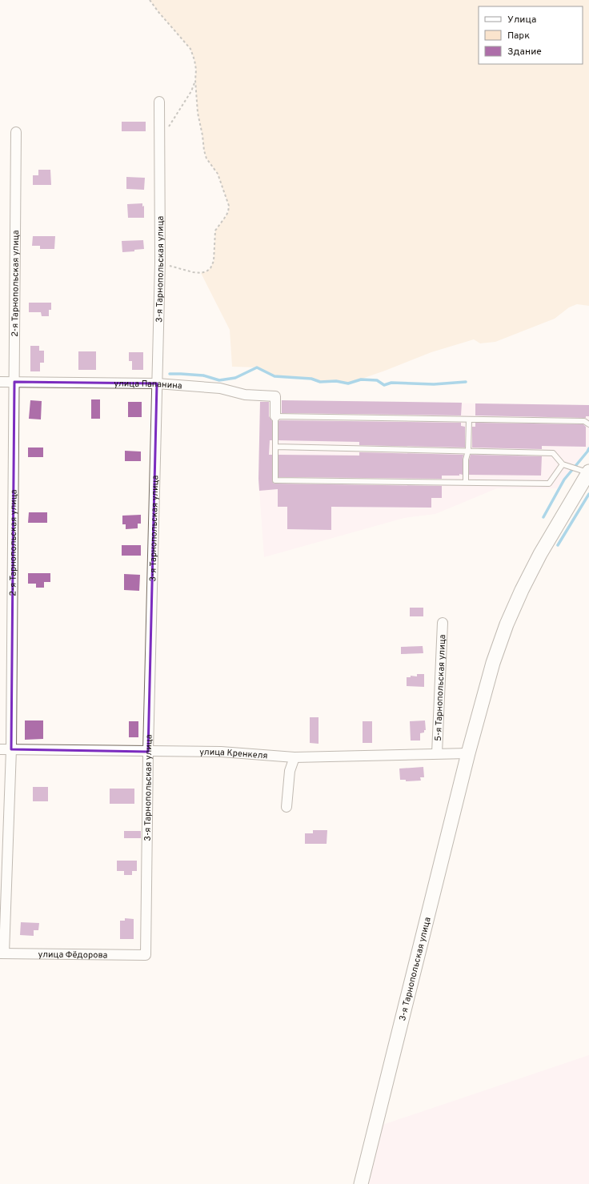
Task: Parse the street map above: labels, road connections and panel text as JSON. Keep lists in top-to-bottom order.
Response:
{
  "streets": {
    "street": [
      "3-я Тарнопольская улица",
      "2-я Тарнопольская улица",
      "улица Папанина",
      "5-я Тарнопольская улица",
      "улица Кренкеля",
      "улица Фёдорова"
    ]
  },
  "crossings": [
    ["3-я Тарнопольская улица", "улица Папанина"],
    ["3-я Тарнопольская улица", "улица Кренкеля"],
    ["3-я Тарнопольская улица", "улица Фёдорова"],
    ["2-я Тарнопольская улица", "улица Папанина"],
    ["2-я Тарнопольская улица", "улица Кренкеля"],
    ["2-я Тарнопольская улица", "улица Фёдорова"],
    ["5-я Тарнопольская улица", "улица Кренкеля"]
  ],
  "legend": ["Улица", "Парк", "Здание"]
}
